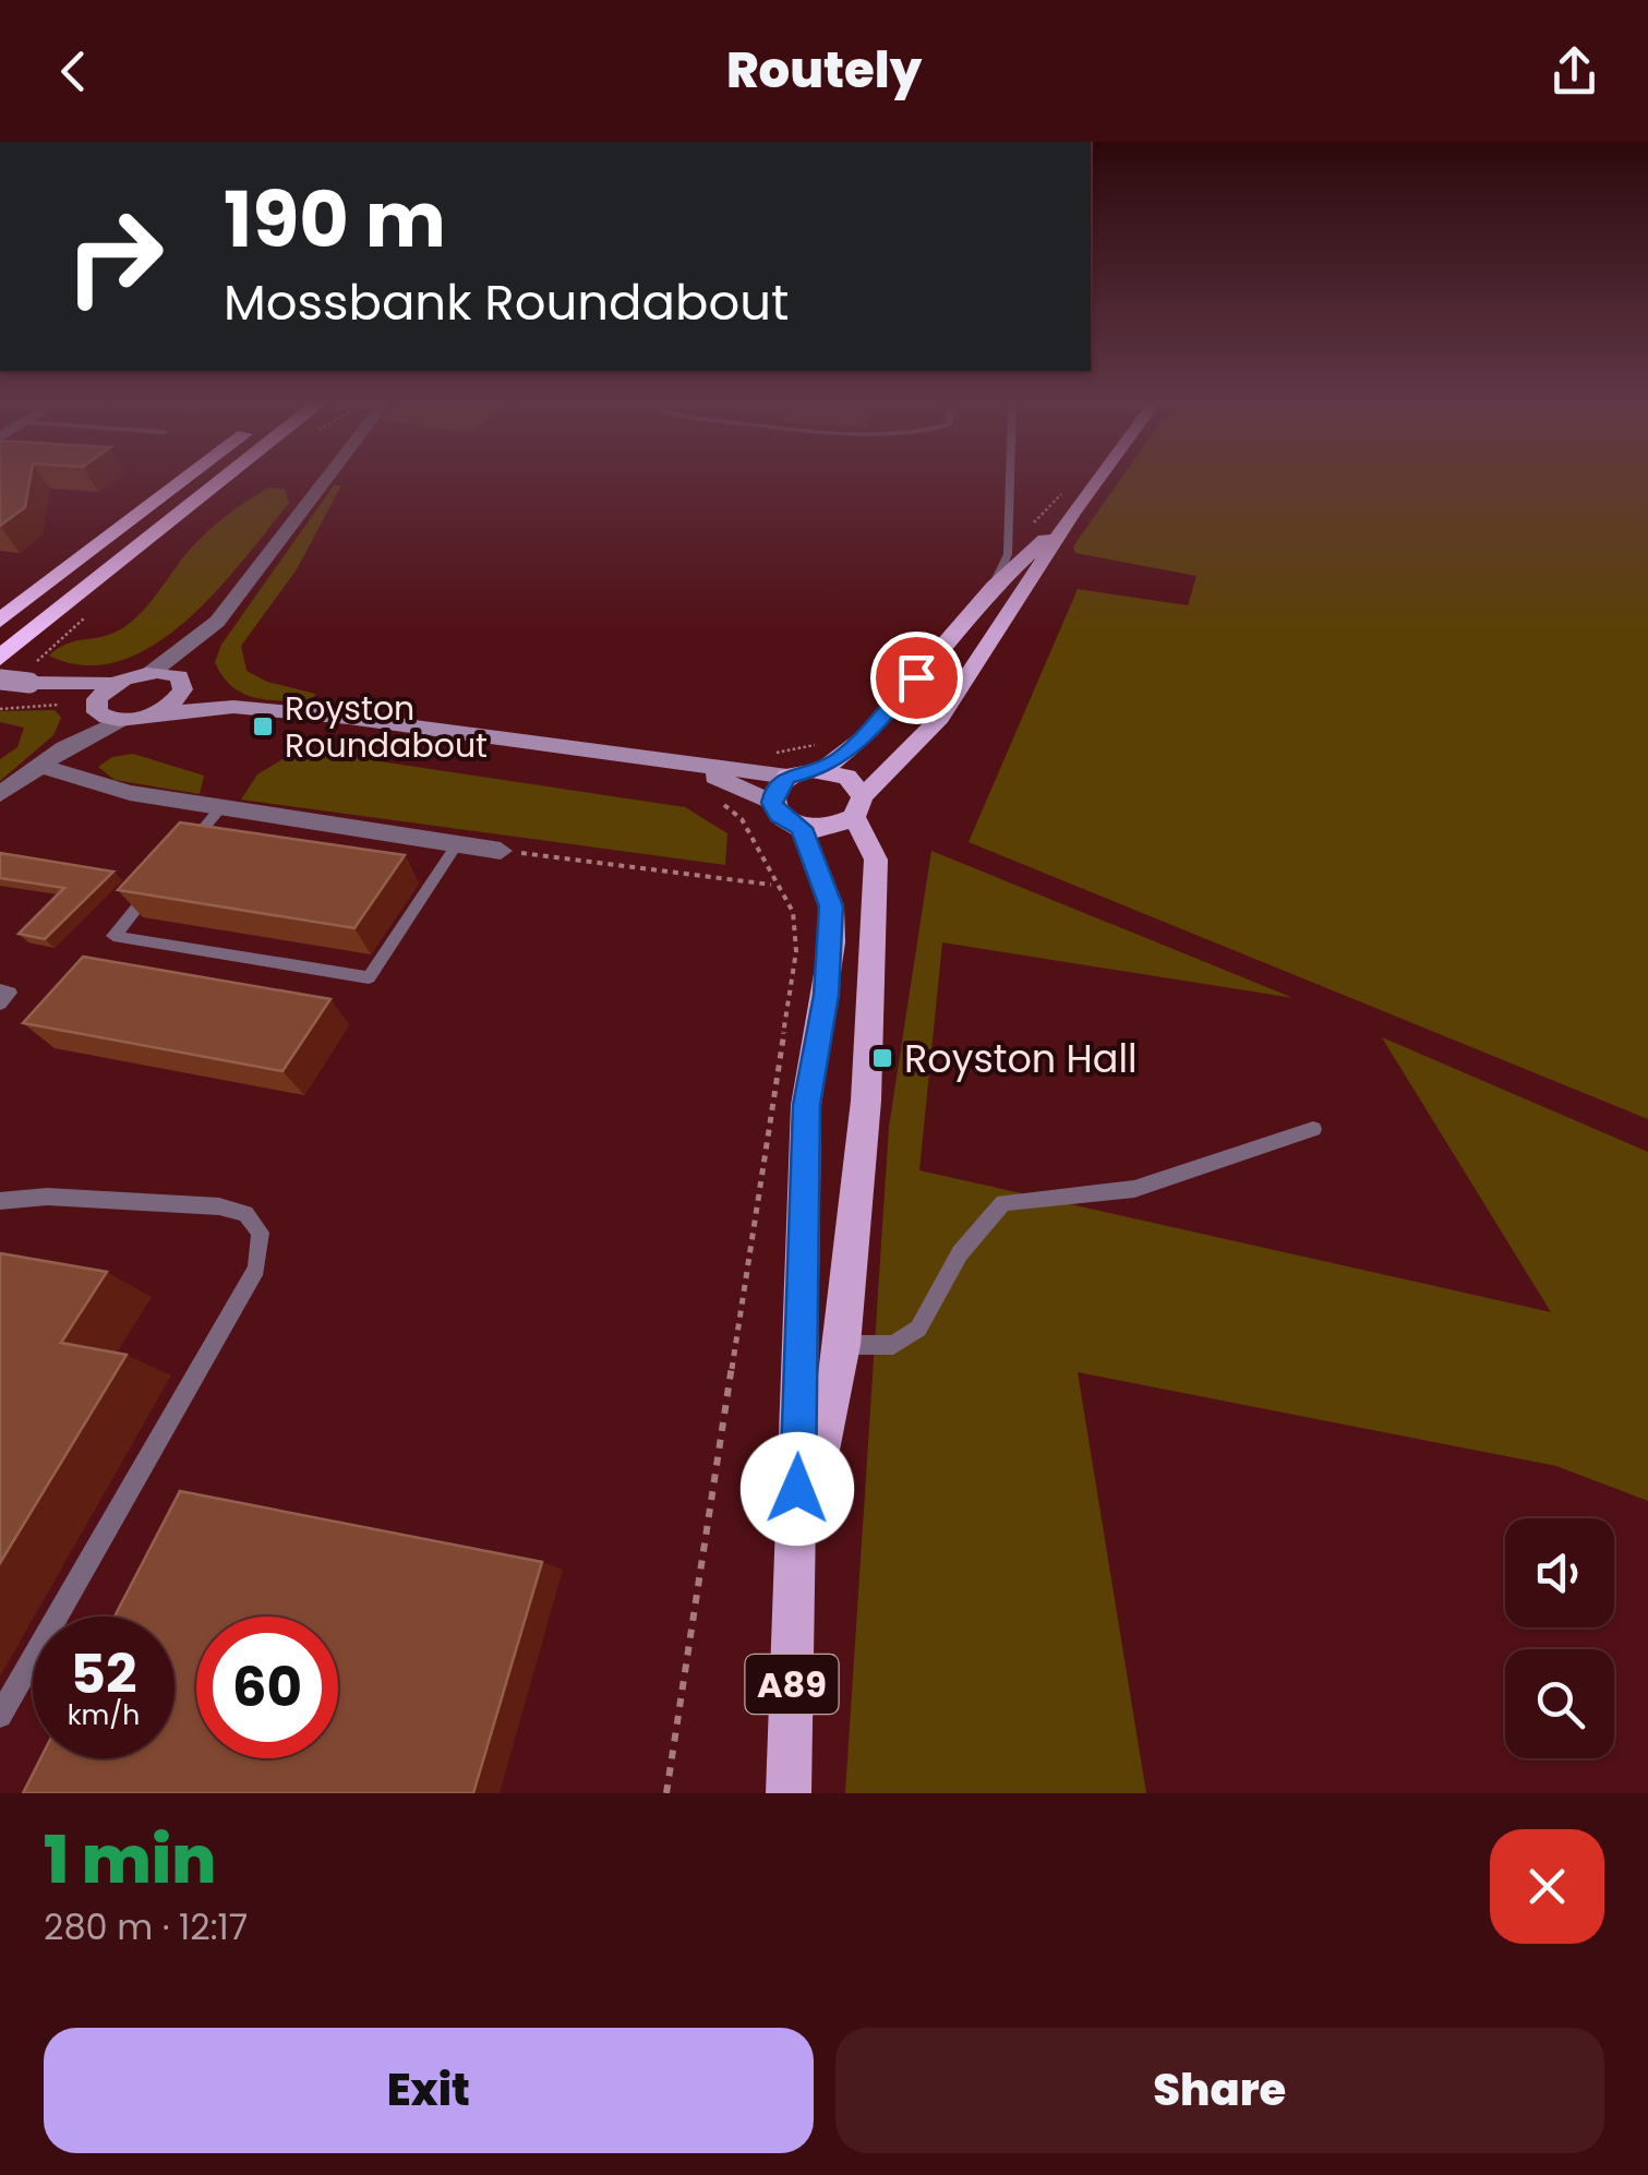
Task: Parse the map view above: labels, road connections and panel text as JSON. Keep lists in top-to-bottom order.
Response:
{
  "streets": {
    "main road": ["A89"]
  },
  "places": {
    "transit": ["Royston Roundabout", "Royston Hall"]
  },
  "page": {
    "header": "Routely",
    "turn": ["190 m", "Mossbank Roundabout"],
    "speed": "52 km/h",
    "limit": "60",
    "heading": ["1 min", "280 m · 12:17"],
    "buttons": ["Exit", "Share"]
  }
}
